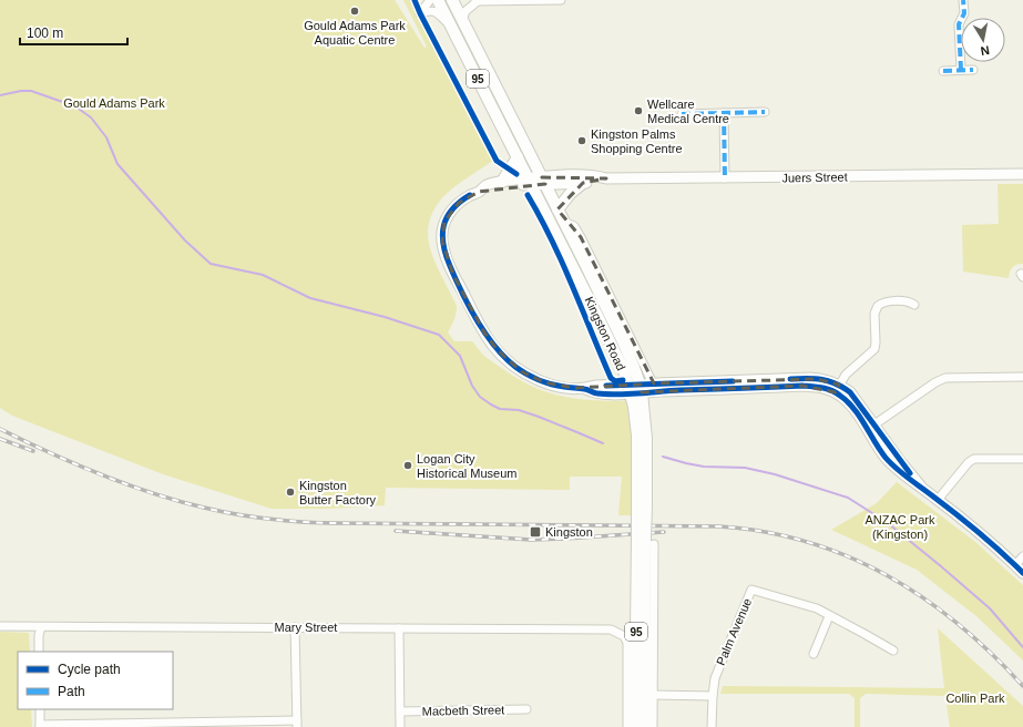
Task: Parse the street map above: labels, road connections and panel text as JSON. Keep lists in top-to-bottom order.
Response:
{
  "streets": {
    "main road": ["95", "Kingston Road"],
    "street": [
      "Juers Street",
      "Mary Street",
      "Palm Avenue",
      "Macbeth Street"
    ]
  },
  "crossings": [
    ["Juers Street", "Kingston Road"]
  ],
  "parks": ["Gould Adams Park", "ANZAC Park (Kingston)", "Collin Park"],
  "places": {
    "other": [
      "Gould Adams Park Aquatic Centre",
      "Wellcare Medical Centre",
      "Kingston Palms Shopping Centre",
      "Logan City Historical Museum",
      "Kingston Butter Factory"
    ],
    "transit": ["Kingston"]
  },
  "legend": ["Cycle path", "Path"],
  "scale_bar": "100 m",
  "north": "bottom"
}
